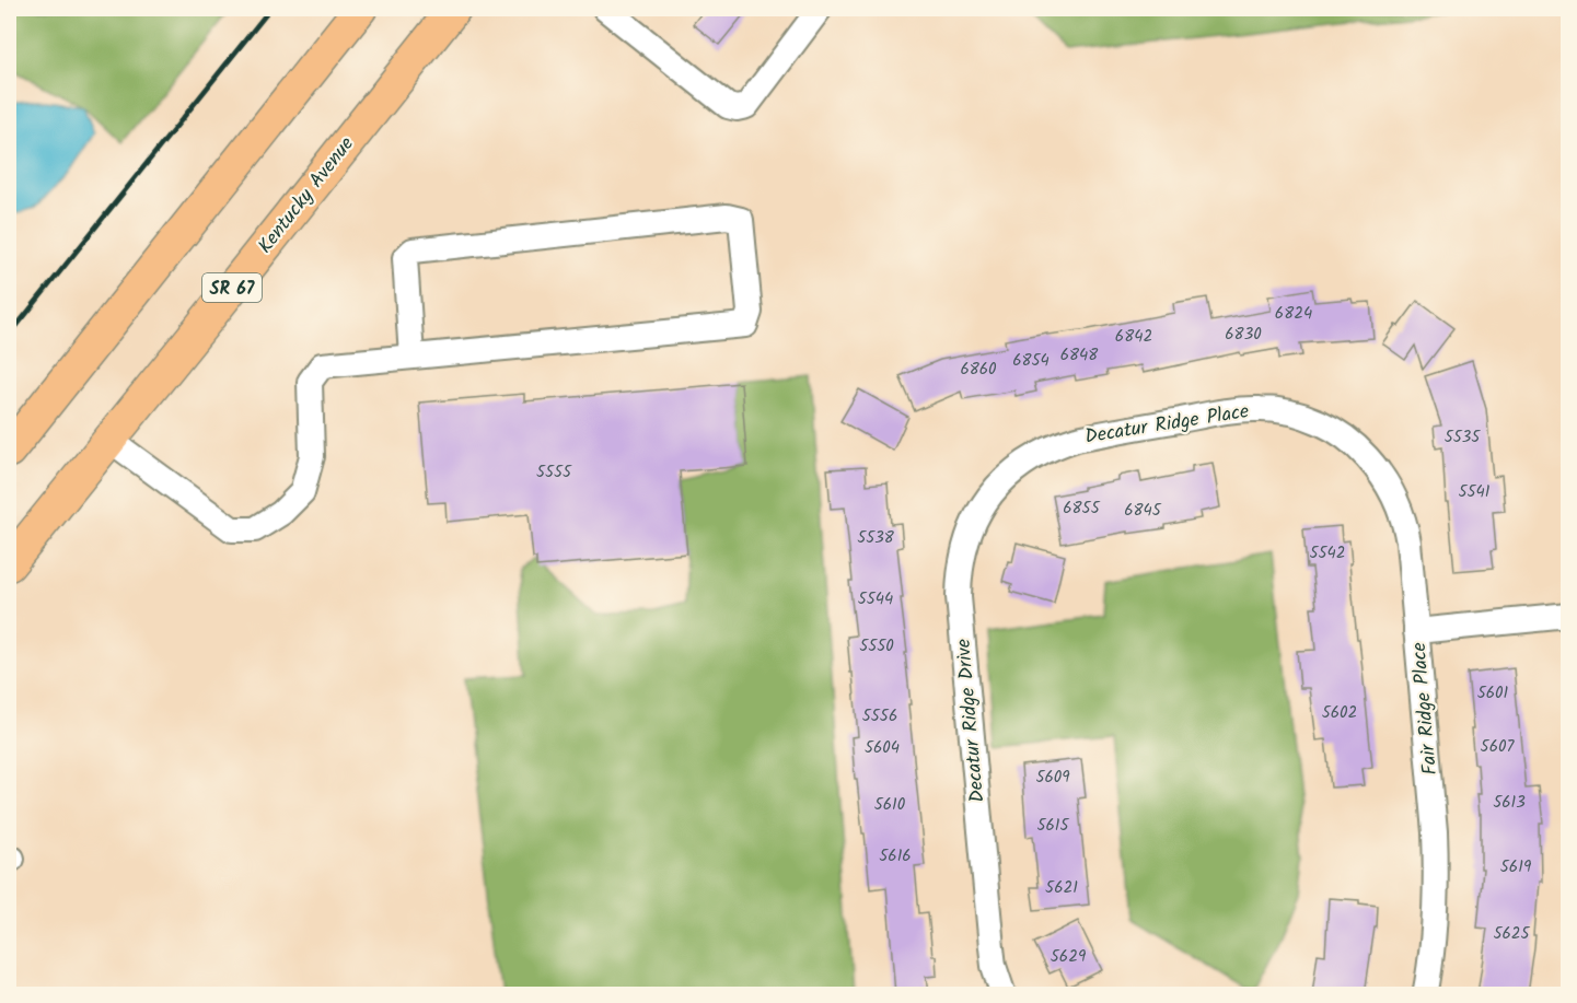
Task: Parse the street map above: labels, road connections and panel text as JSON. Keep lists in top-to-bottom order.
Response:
{
  "streets": {
    "main road": ["Kentucky Avenue", "SR 67"],
    "street": ["Decatur Ridge Place", "Fair Ridge Place", "Decatur Ridge Drive"]
  },
  "crossings": [
    ["Decatur Ridge Place", "Fair Ridge Place"],
    ["Decatur Ridge Place", "Decatur Ridge Drive"]
  ],
  "house_numbers": [
    "6824",
    "6830",
    "6842",
    "6848",
    "6854",
    "6860",
    "5535",
    "5555",
    "5541",
    "6855",
    "6845",
    "5538",
    "5542",
    "5544",
    "5550",
    "5601",
    "5602",
    "5556",
    "5607",
    "5604",
    "5609",
    "5613",
    "5610",
    "5615",
    "5616",
    "5619",
    "5621",
    "5625",
    "5629"
  ]
}
